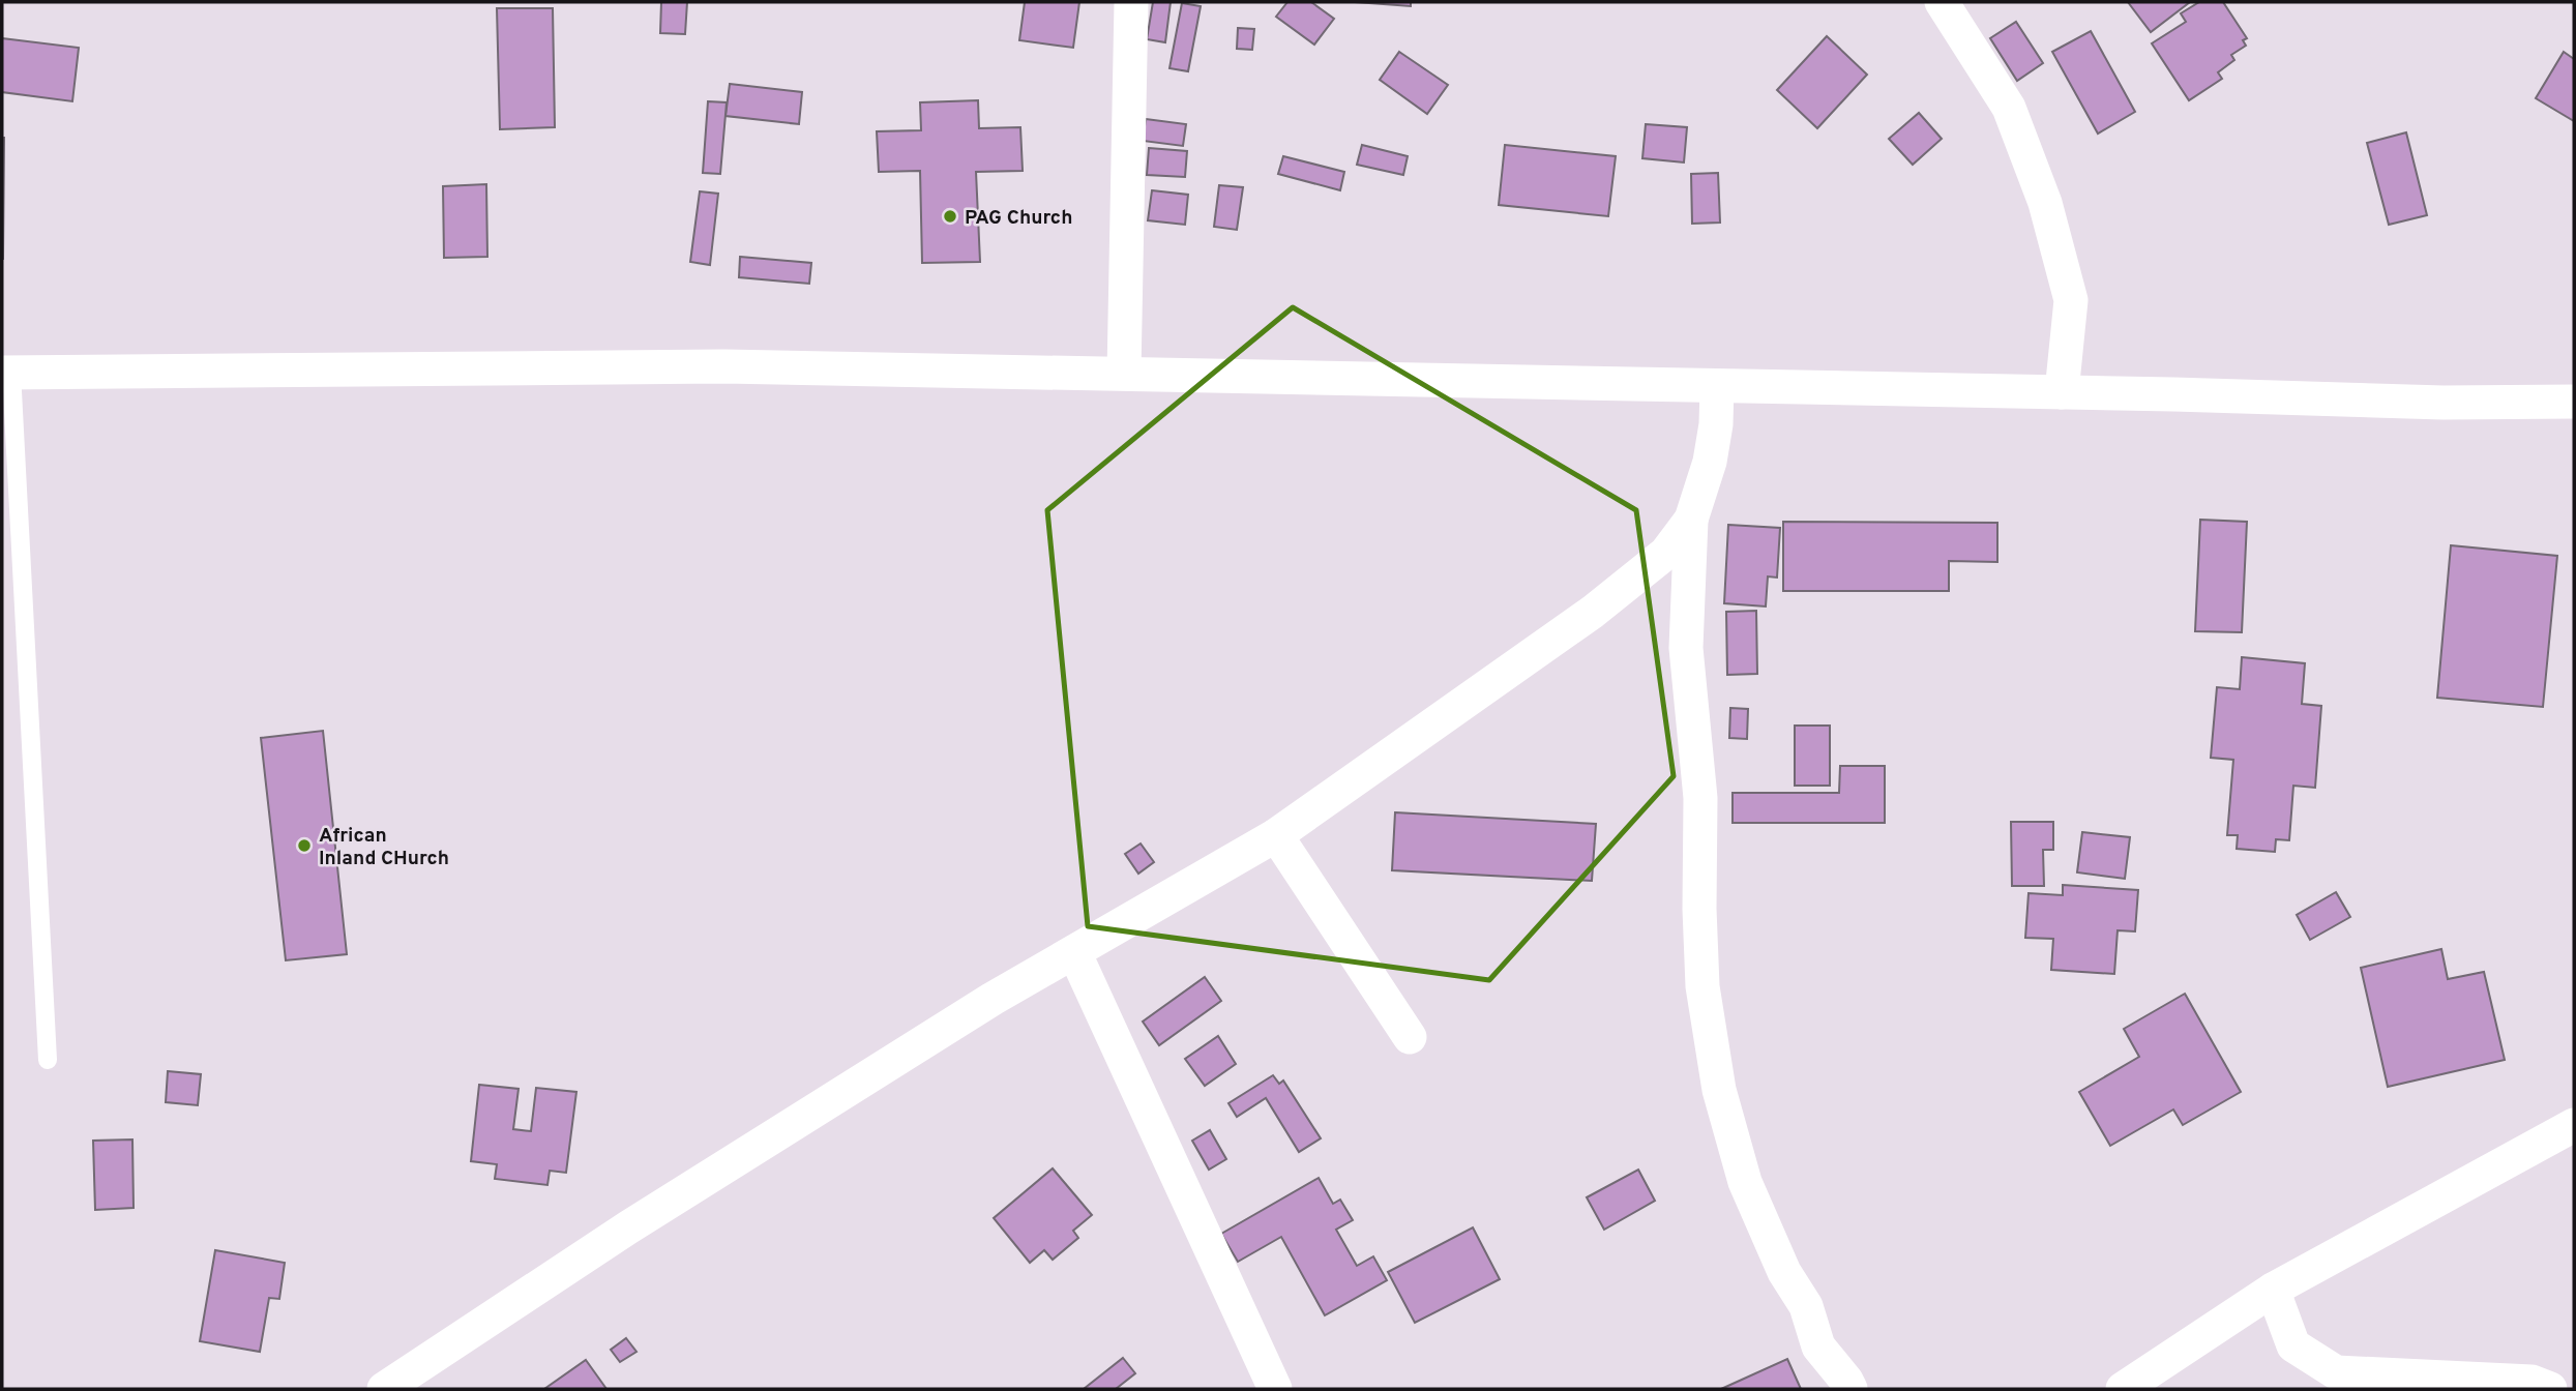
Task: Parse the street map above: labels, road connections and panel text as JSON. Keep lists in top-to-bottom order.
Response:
{
  "places": ["PAG Church", "African Inland CHurch"]
}
